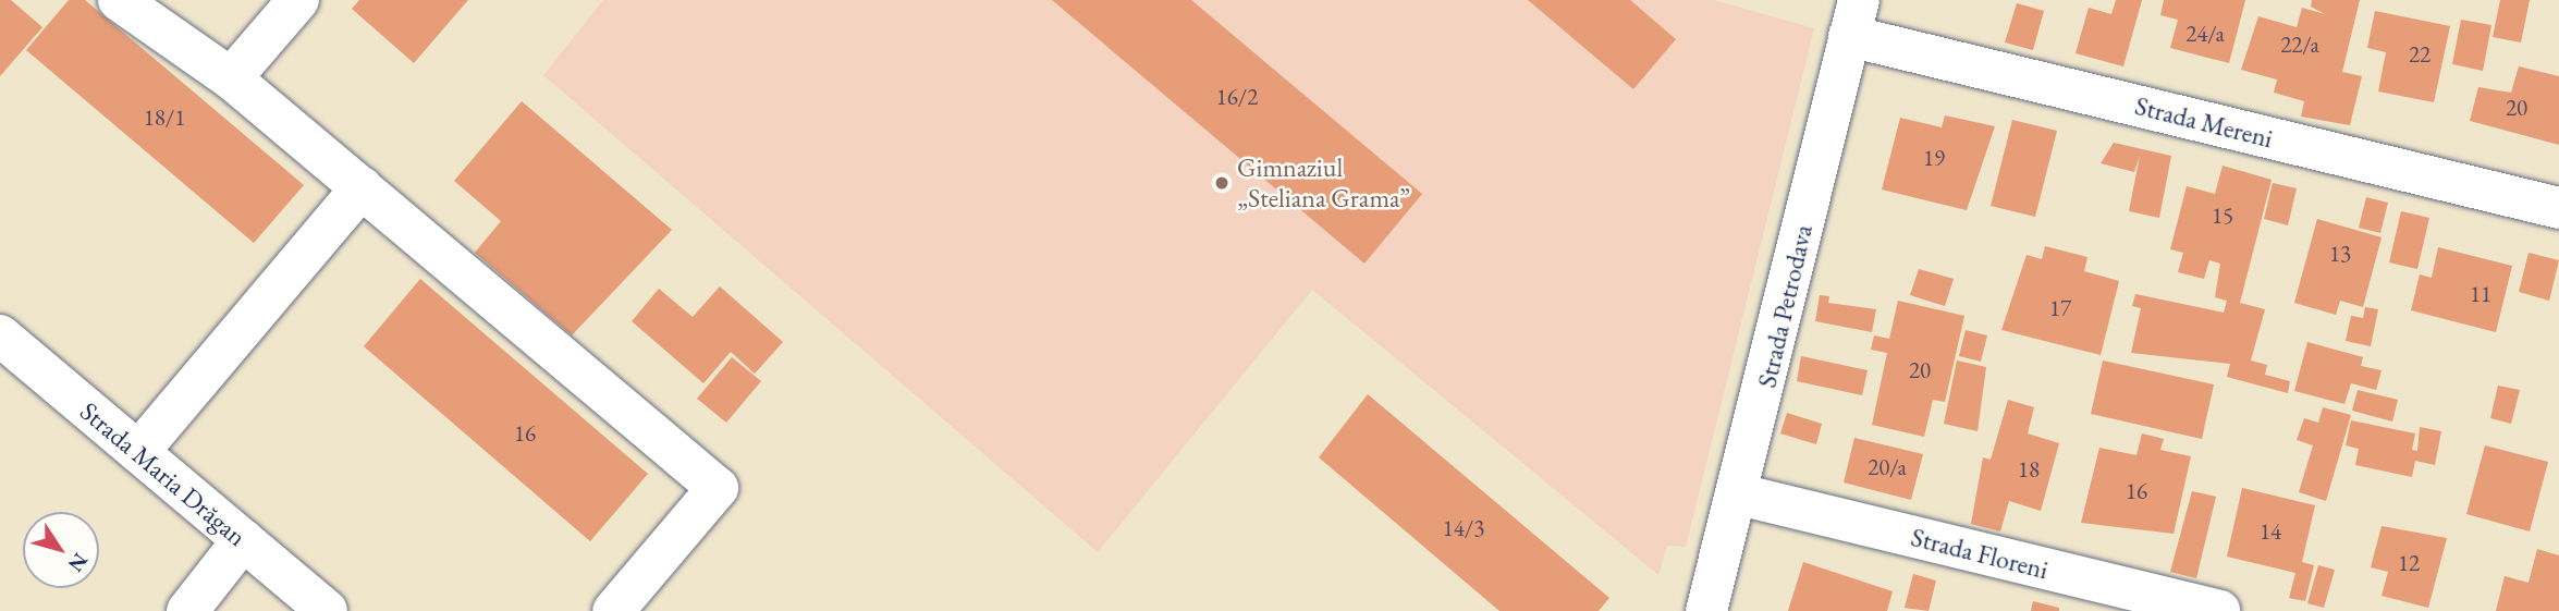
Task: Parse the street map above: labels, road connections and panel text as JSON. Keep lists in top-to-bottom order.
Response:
{
  "streets": {
    "street": [
      "Strada Mereni",
      "Strada Petrodava",
      "Strada Maria Drăgan",
      "Strada Floreni"
    ]
  },
  "crossings": [
    ["Strada Mereni", "Strada Petrodava"],
    ["Strada Petrodava", "Strada Floreni"]
  ],
  "places": ["Gimnaziul „Steliana Grama”"],
  "house_numbers": [
    "24/a",
    "22/a",
    "22",
    "16/2",
    "20",
    "18/1",
    "19",
    "15",
    "13",
    "11",
    "17",
    "20",
    "16",
    "20/a",
    "18",
    "16",
    "14/3",
    "14",
    "12"
  ],
  "north": "bottom right"
}
